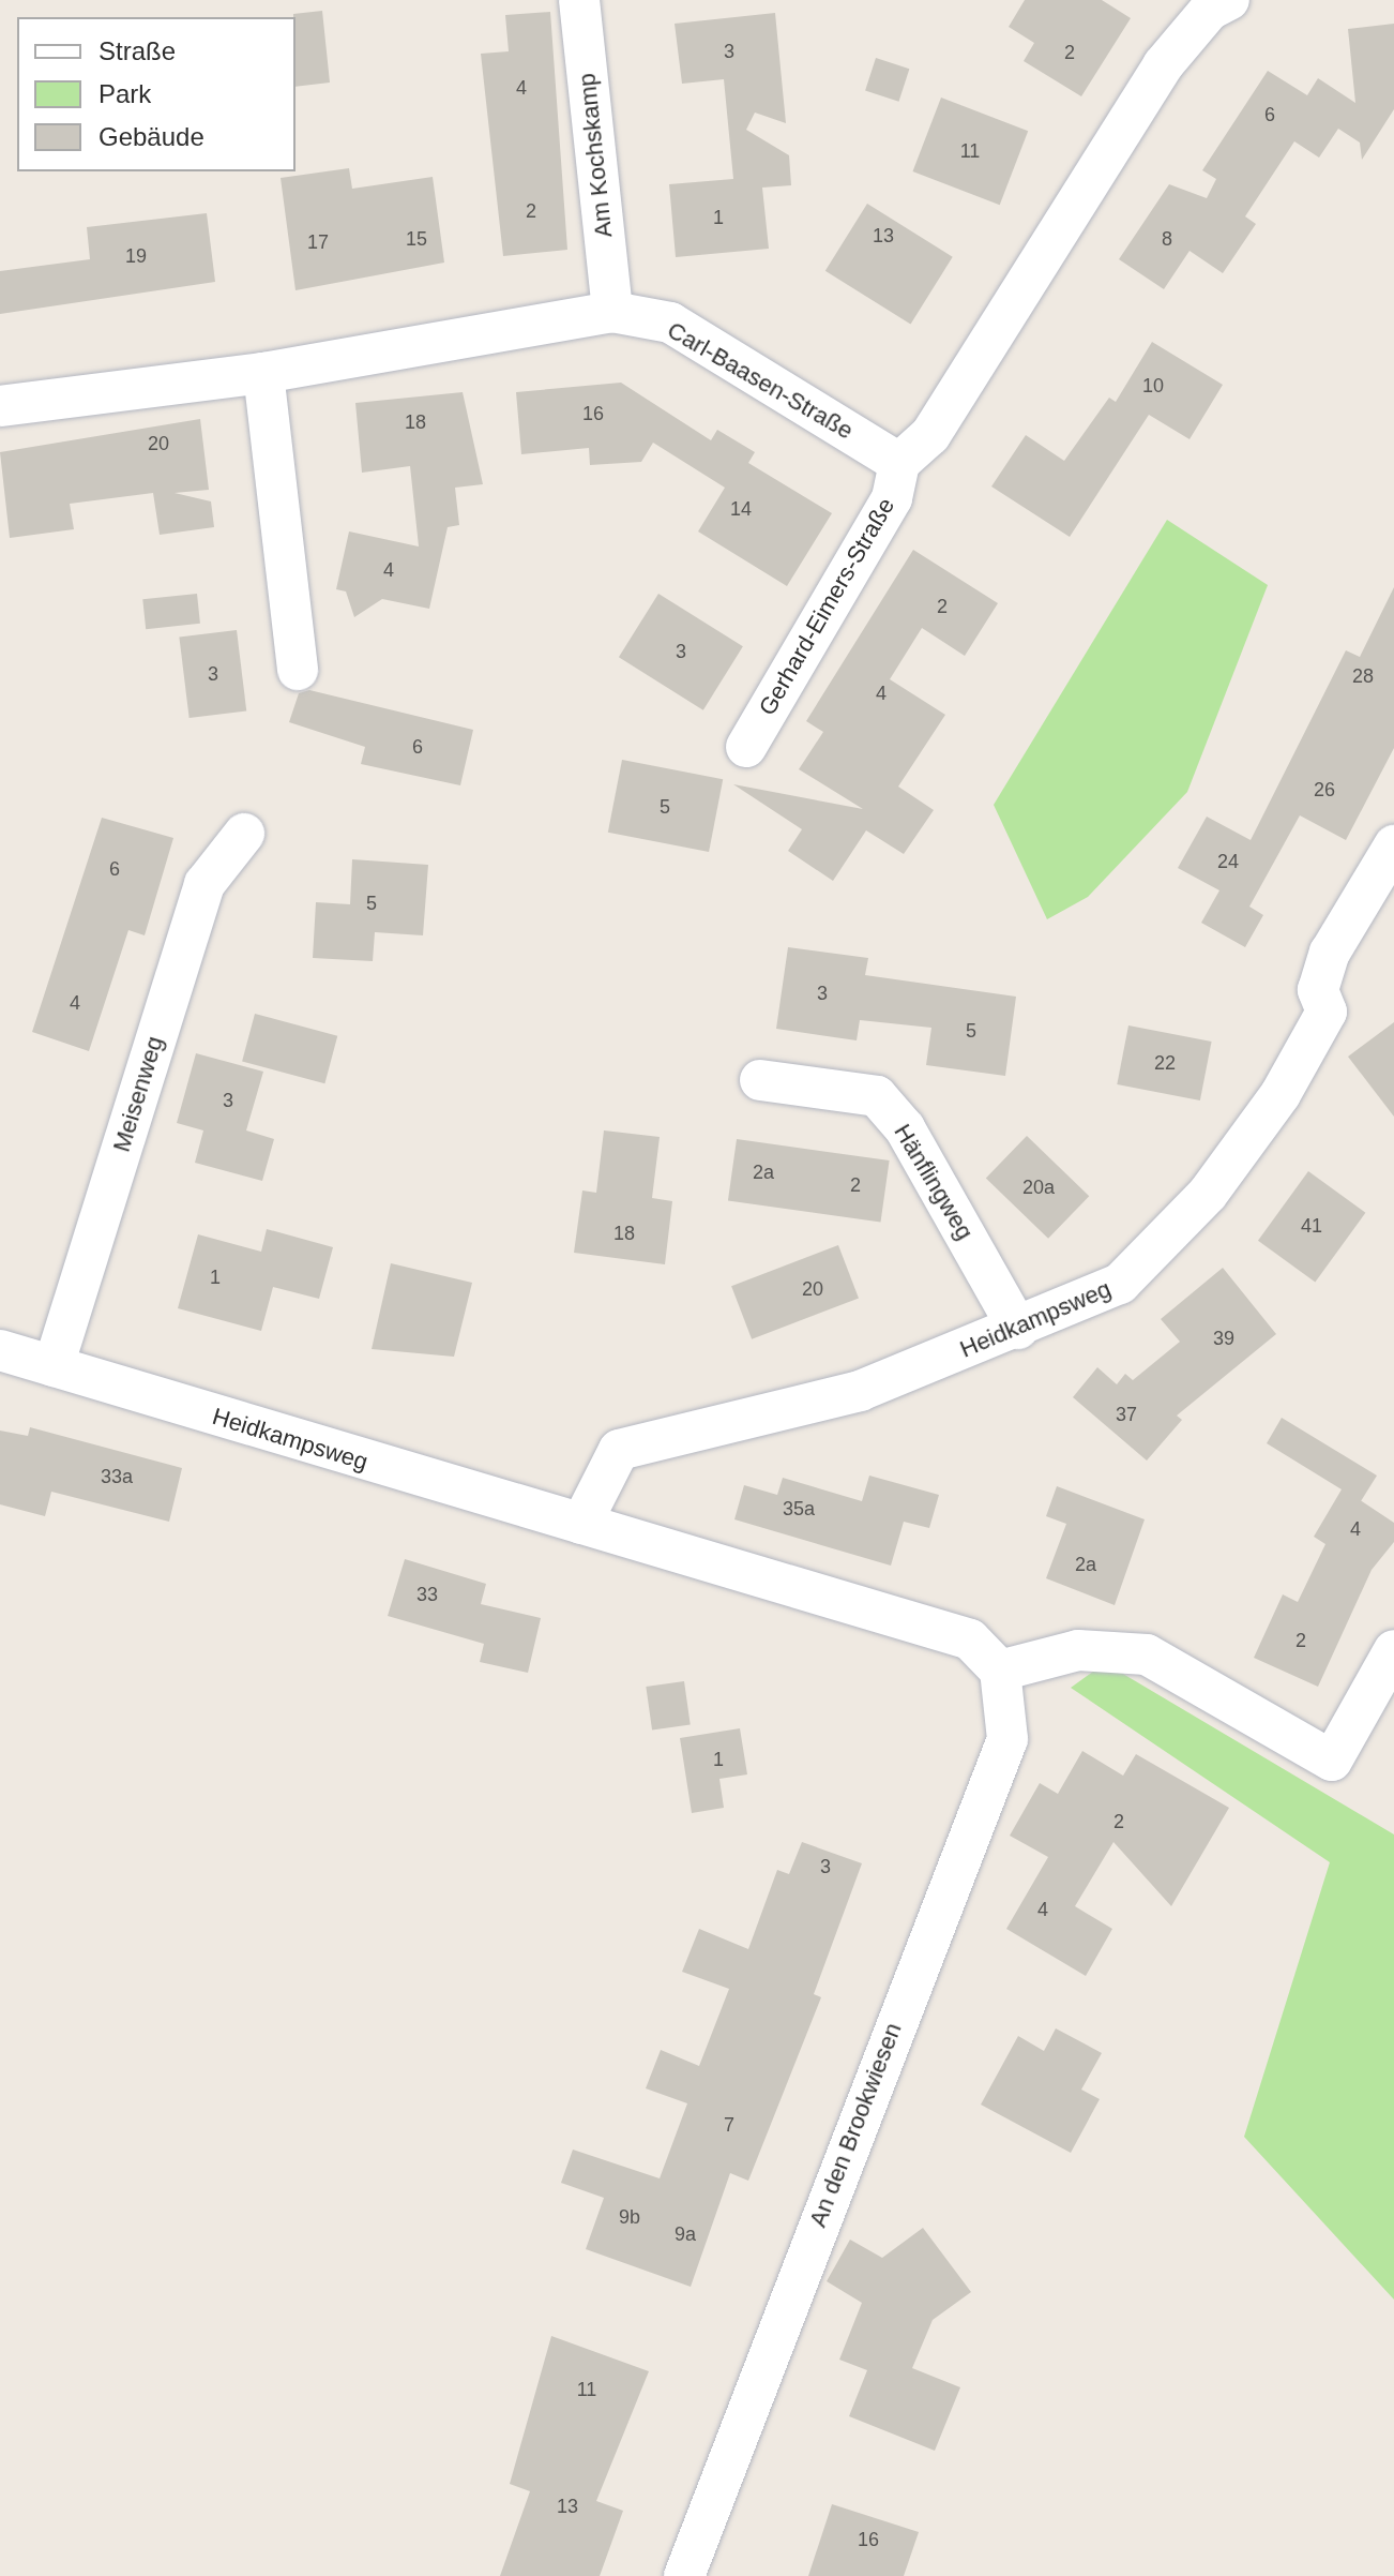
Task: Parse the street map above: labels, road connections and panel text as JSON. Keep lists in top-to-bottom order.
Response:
{
  "streets": {
    "street": [
      "Am Kochskamp",
      "Carl-Baasen-Straße",
      "Gerhard-Eimers-Straße",
      "Meisenweg",
      "Hänflingweg",
      "Heidkampsweg",
      "An den Brookwiesen"
    ]
  },
  "crossings": [
    ["Am Kochskamp", "Carl-Baasen-Straße"],
    ["Carl-Baasen-Straße", "Gerhard-Eimers-Straße"],
    ["Meisenweg", "Heidkampsweg"],
    ["Hänflingweg", "Heidkampsweg"],
    ["Heidkampsweg", "An den Brookwiesen"]
  ],
  "house_numbers": [
    "3",
    "2",
    "4",
    "6",
    "11",
    "2",
    "1",
    "13",
    "15",
    "8",
    "17",
    "19",
    "10",
    "16",
    "18",
    "20",
    "14",
    "4",
    "2",
    "3",
    "3",
    "28",
    "4",
    "6",
    "26",
    "5",
    "24",
    "6",
    "5",
    "3",
    "4",
    "5",
    "22",
    "3",
    "2a",
    "2",
    "20a",
    "41",
    "18",
    "1",
    "20",
    "39",
    "37",
    "33a",
    "35a",
    "4",
    "2a",
    "33",
    "2",
    "1",
    "2",
    "3",
    "4",
    "7",
    "9b",
    "9a",
    "11",
    "13",
    "16"
  ],
  "legend": ["Straße", "Park", "Gebäude"]
}
